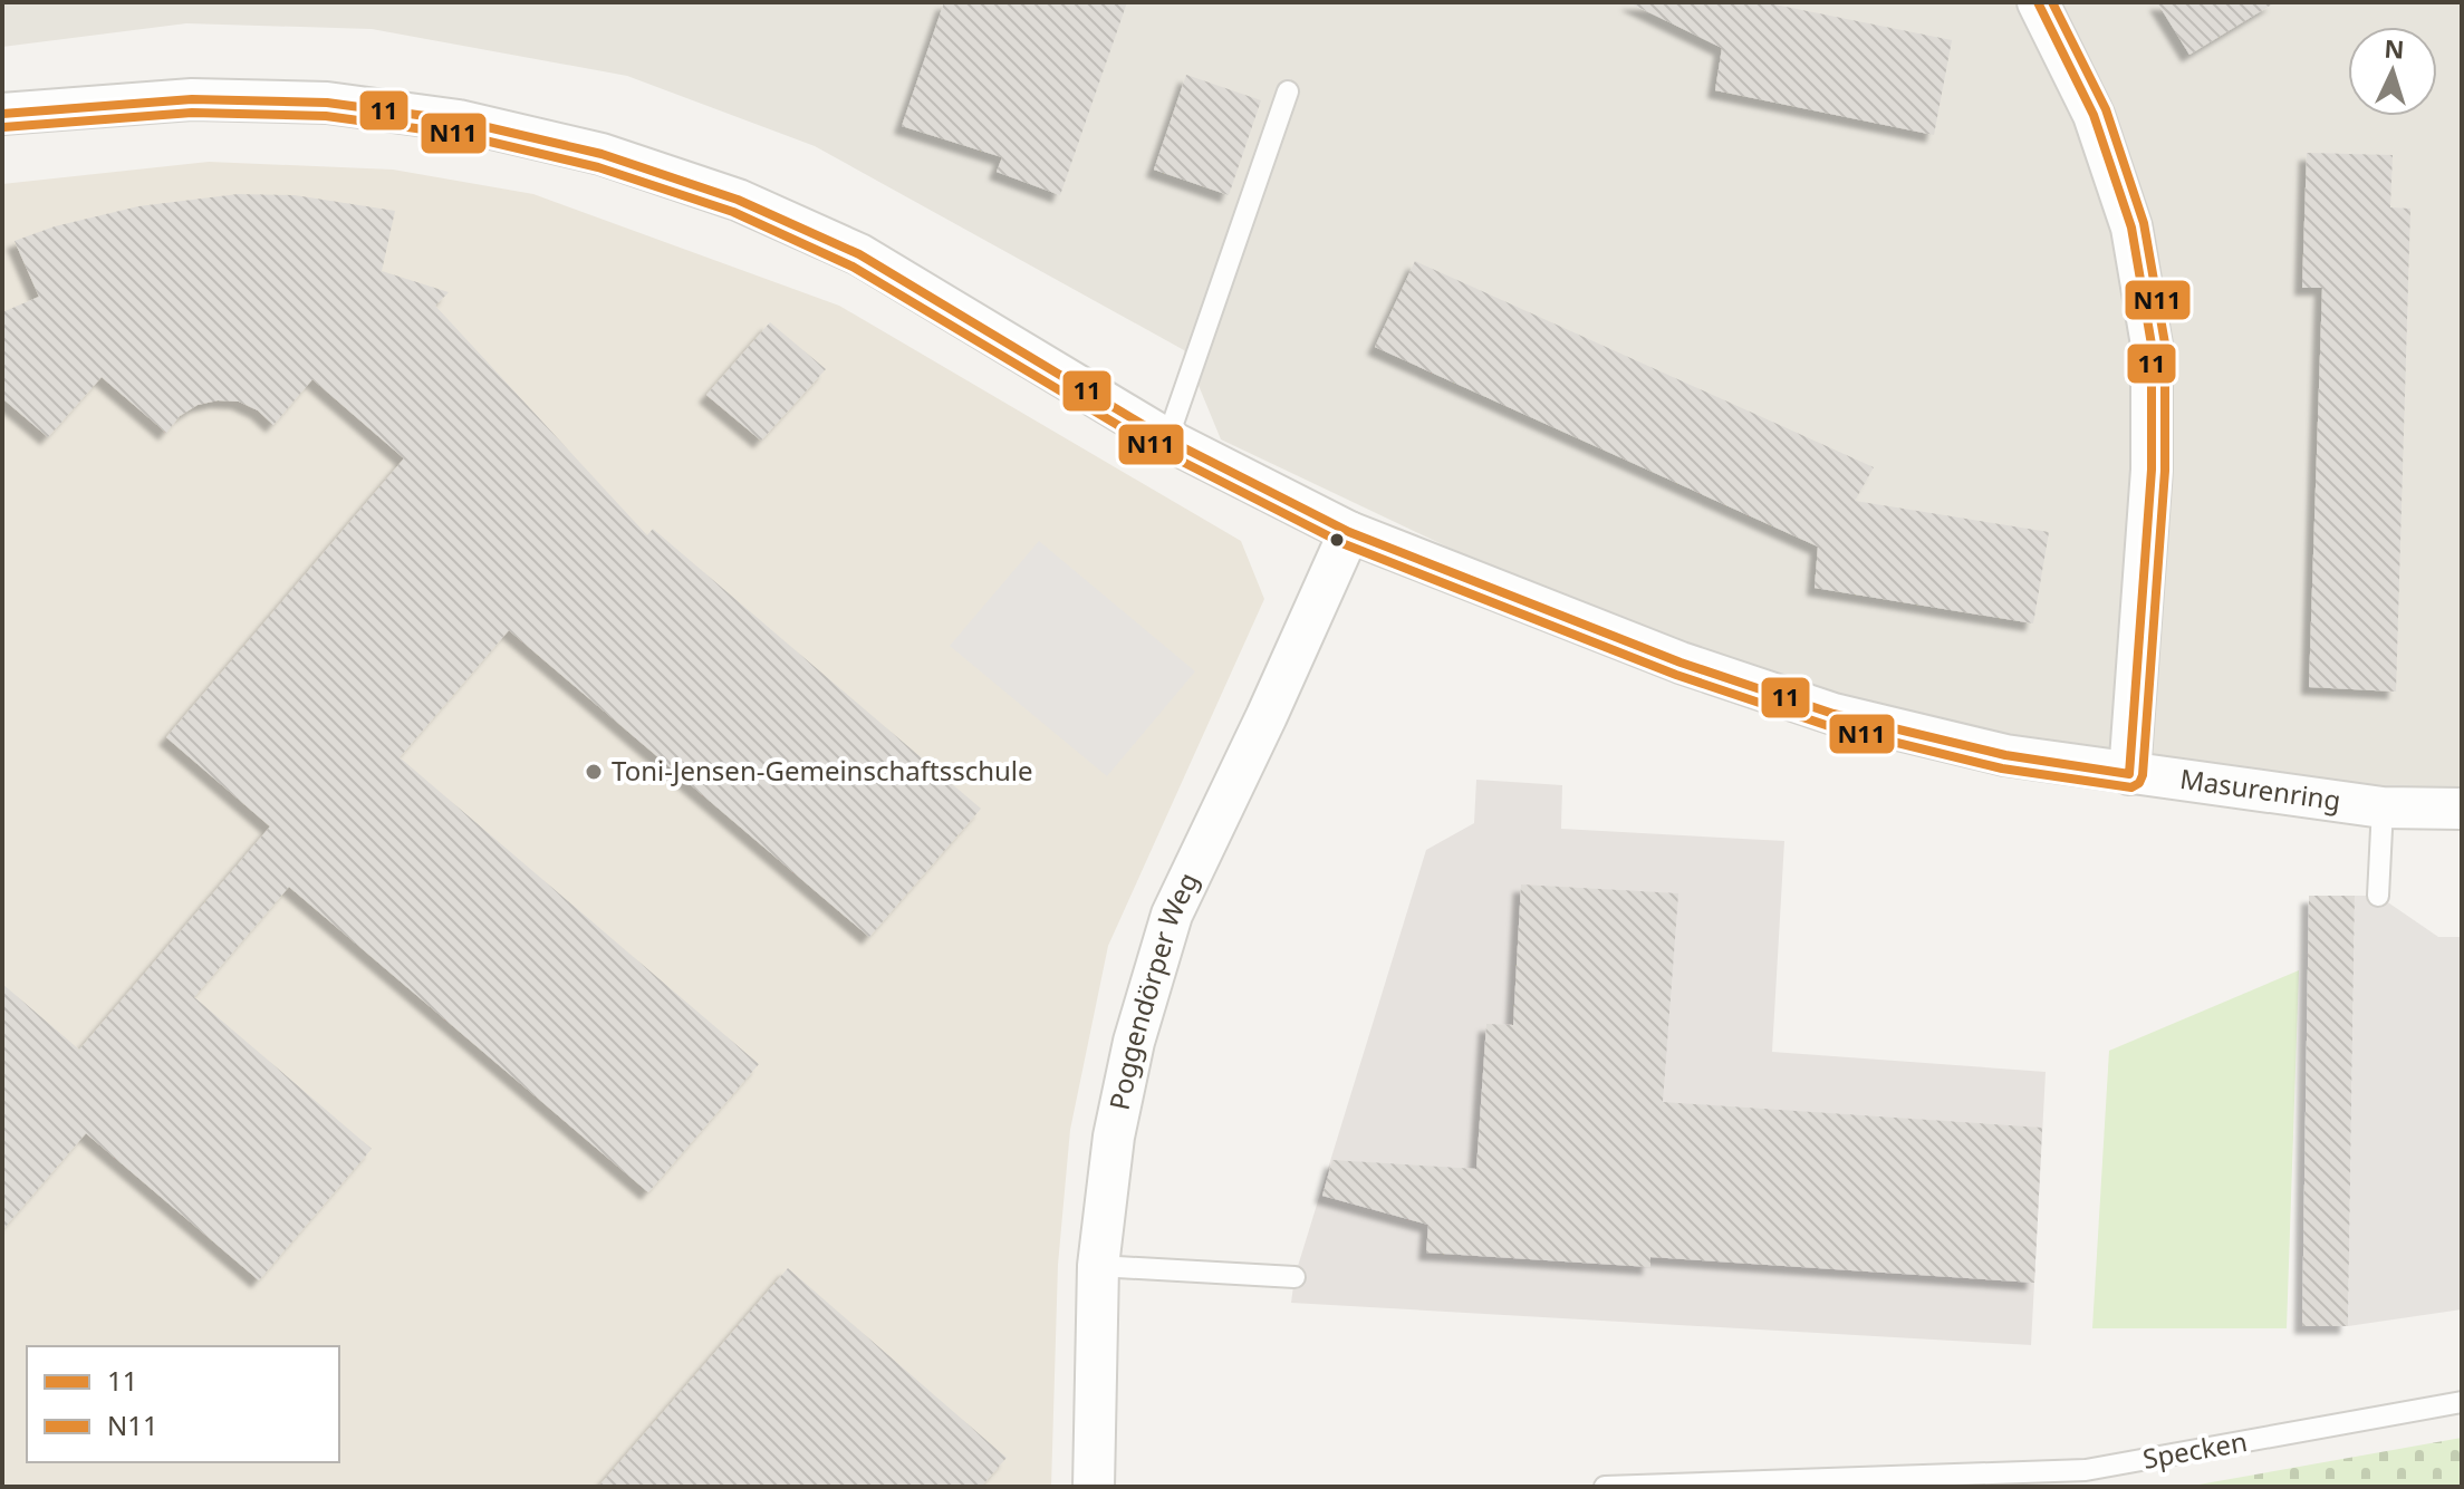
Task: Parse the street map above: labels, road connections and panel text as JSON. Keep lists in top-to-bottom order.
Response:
{
  "streets": {
    "street": ["Masurenring", "Poggendörper Weg"],
    "lane": ["Specken"]
  },
  "crossings": [
    ["Masurenring", "Poggendörper Weg"]
  ],
  "places": ["Toni-Jensen-Gemeinschaftsschule"],
  "lines": ["transit line 11", "transit line N11"],
  "legend": ["11", "N11"],
  "north": "top"
}
